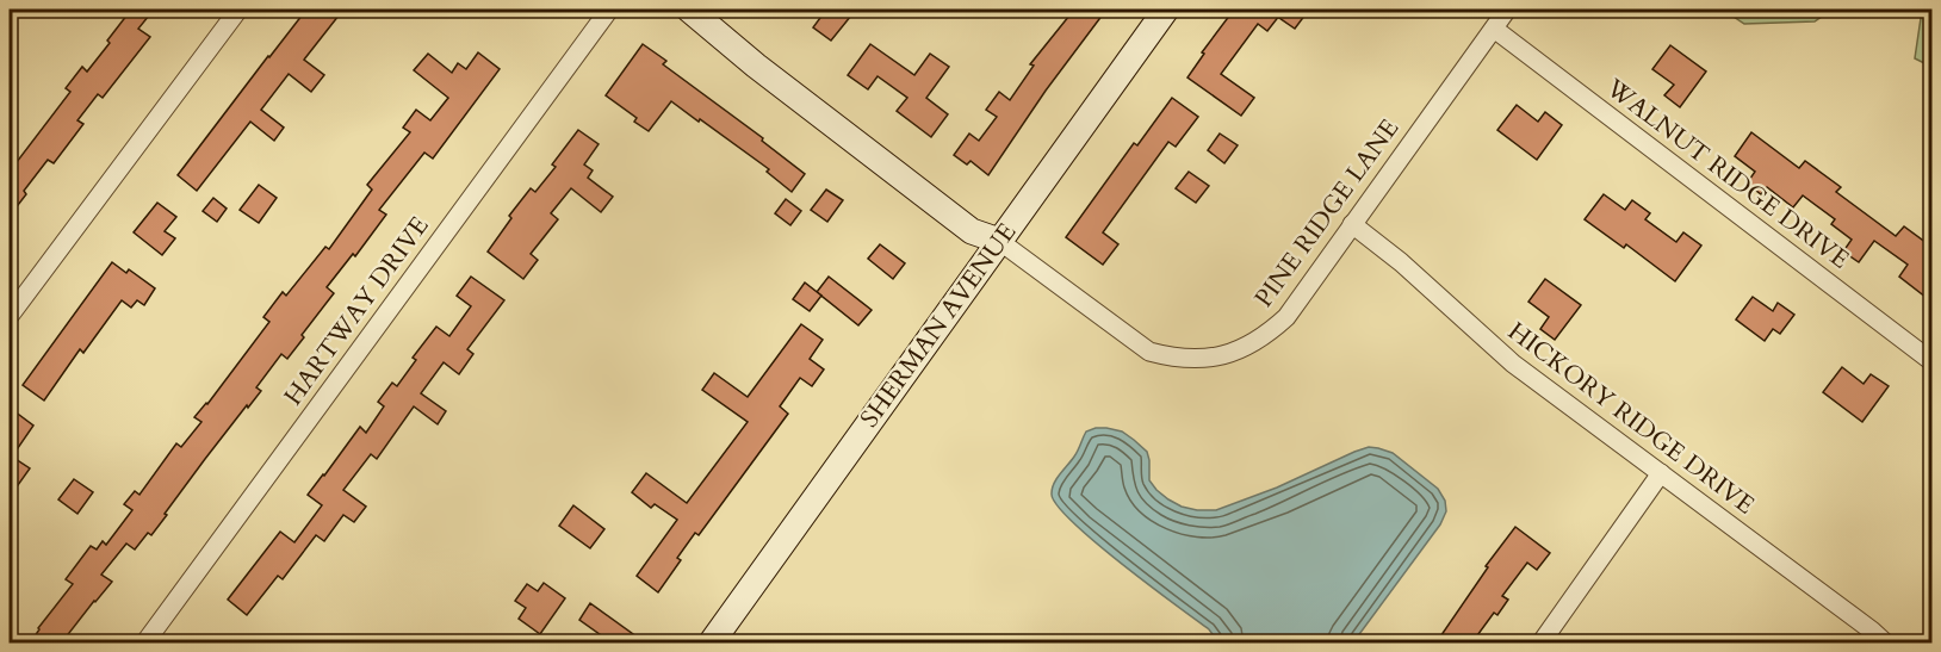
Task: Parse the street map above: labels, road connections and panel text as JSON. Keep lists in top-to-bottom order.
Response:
{
  "streets": {
    "street": [
      "WALNUT RIDGE DRIVE",
      "PINE RIDGE LANE",
      "HARTWAY DRIVE",
      "SHERMAN AVENUE",
      "HICKORY RIDGE DRIVE"
    ]
  },
  "crossings": [
    ["WALNUT RIDGE DRIVE", "PINE RIDGE LANE"],
    ["PINE RIDGE LANE", "SHERMAN AVENUE"],
    ["PINE RIDGE LANE", "HICKORY RIDGE DRIVE"]
  ]
}
